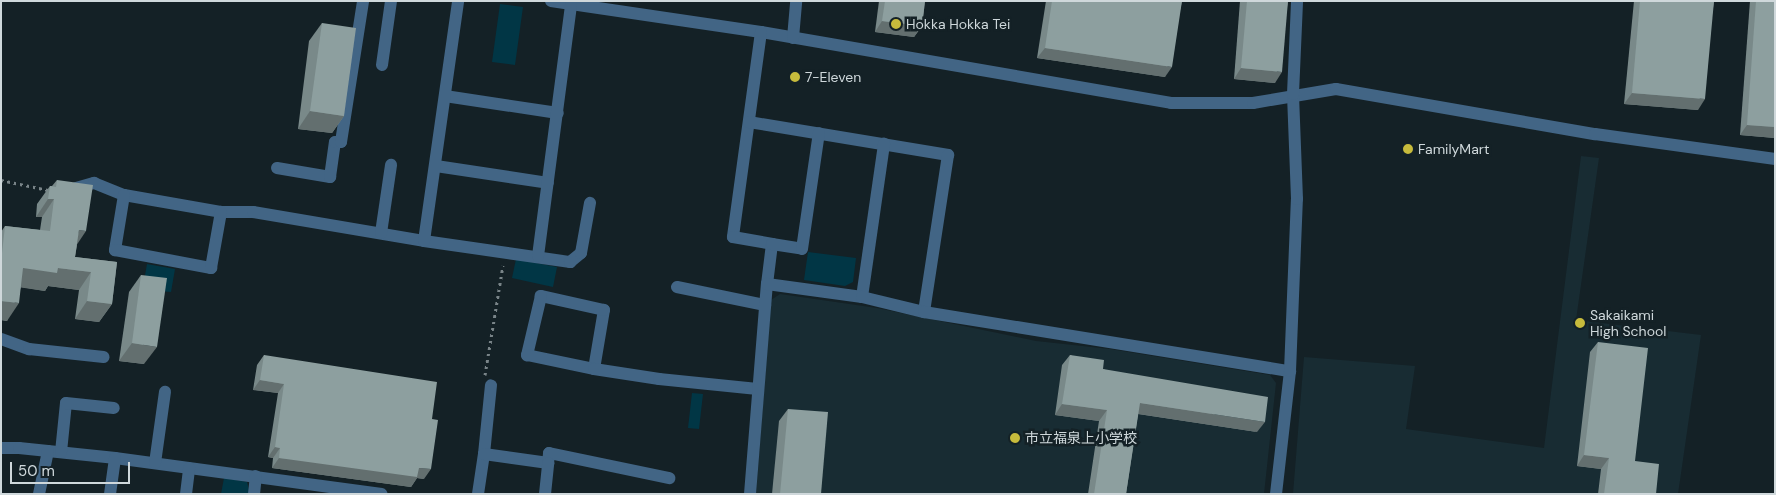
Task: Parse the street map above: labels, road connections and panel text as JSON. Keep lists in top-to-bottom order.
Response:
{
  "places": [
    "Hokka Hokka Tei",
    "7-Eleven",
    "FamilyMart",
    "Sakaikami High School",
    "市立福泉上小学校"
  ],
  "scale_bar": "50 m"
}
